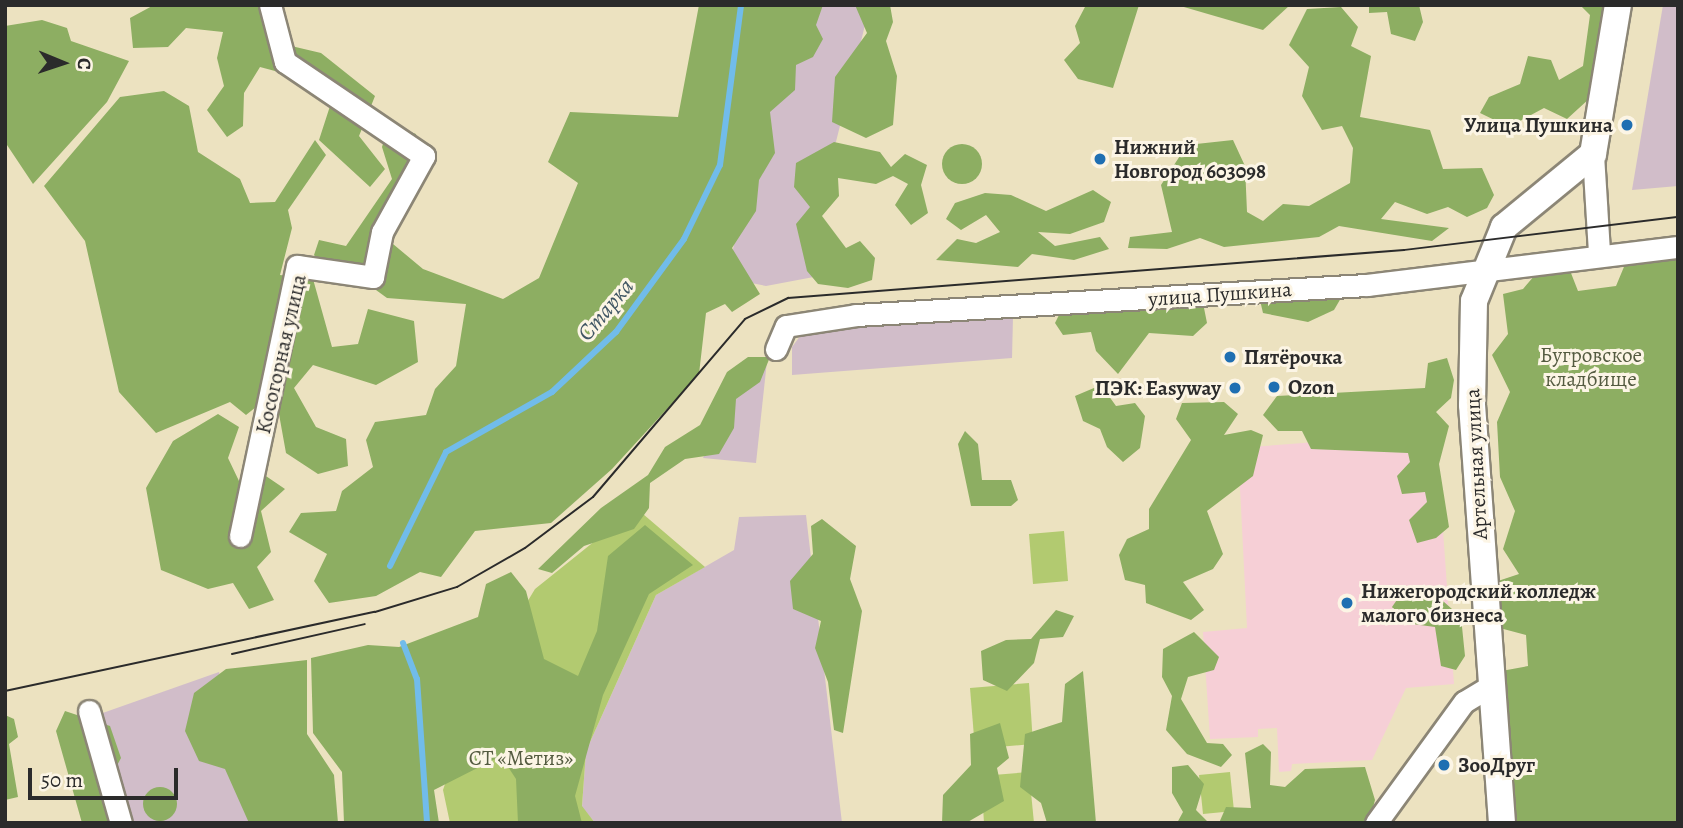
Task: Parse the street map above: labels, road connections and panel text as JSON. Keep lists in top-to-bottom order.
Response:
{
  "streets": {
    "street": ["улица Пушкина", "Косогорная улица", "Артельная улица"]
  },
  "crossings": [
    ["улица Пушкина", "Артельная улица"]
  ],
  "water": ["Старка"],
  "parks": ["Бугровское кладбище", "СТ «Метиз»"],
  "places": [
    "Улица Пушкина",
    "Нижний Новгород 603098",
    "Пятёрочка",
    "Ozon",
    "ПЭК: Easyway",
    "Нижегородский колледж малого бизнеса",
    "ЗооДруг"
  ],
  "scale_bar": "50 m",
  "north": "right"
}
